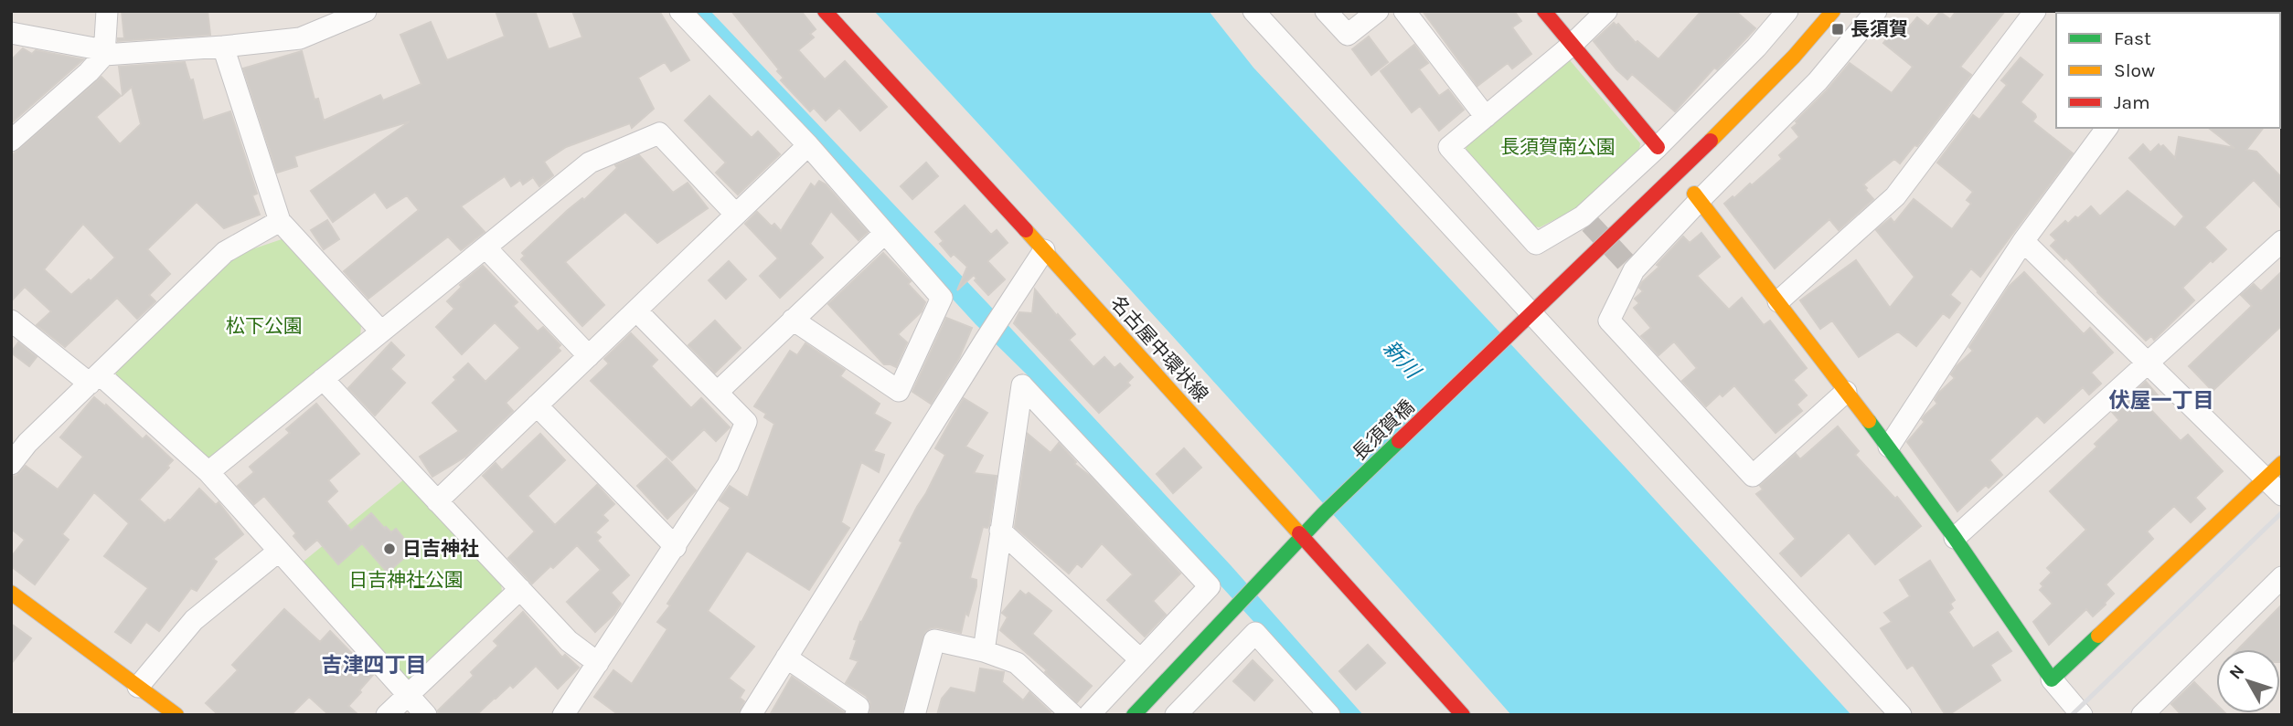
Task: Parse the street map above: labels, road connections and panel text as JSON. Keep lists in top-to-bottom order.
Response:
{
  "streets": {
    "street": ["名古屋中環状線", "長須賀橋"]
  },
  "crossings": [
    ["名古屋中環状線", "長須賀橋"]
  ],
  "districts": ["伏屋一丁目", "吉津四丁目"],
  "water": ["新川"],
  "parks": ["長須賀南公園", "松下公園", "日吉神社公園"],
  "places": {
    "transit": ["長須賀"],
    "other": ["日吉神社"]
  },
  "legend": ["Fast", "Slow", "Jam"],
  "north": "top left"
}
